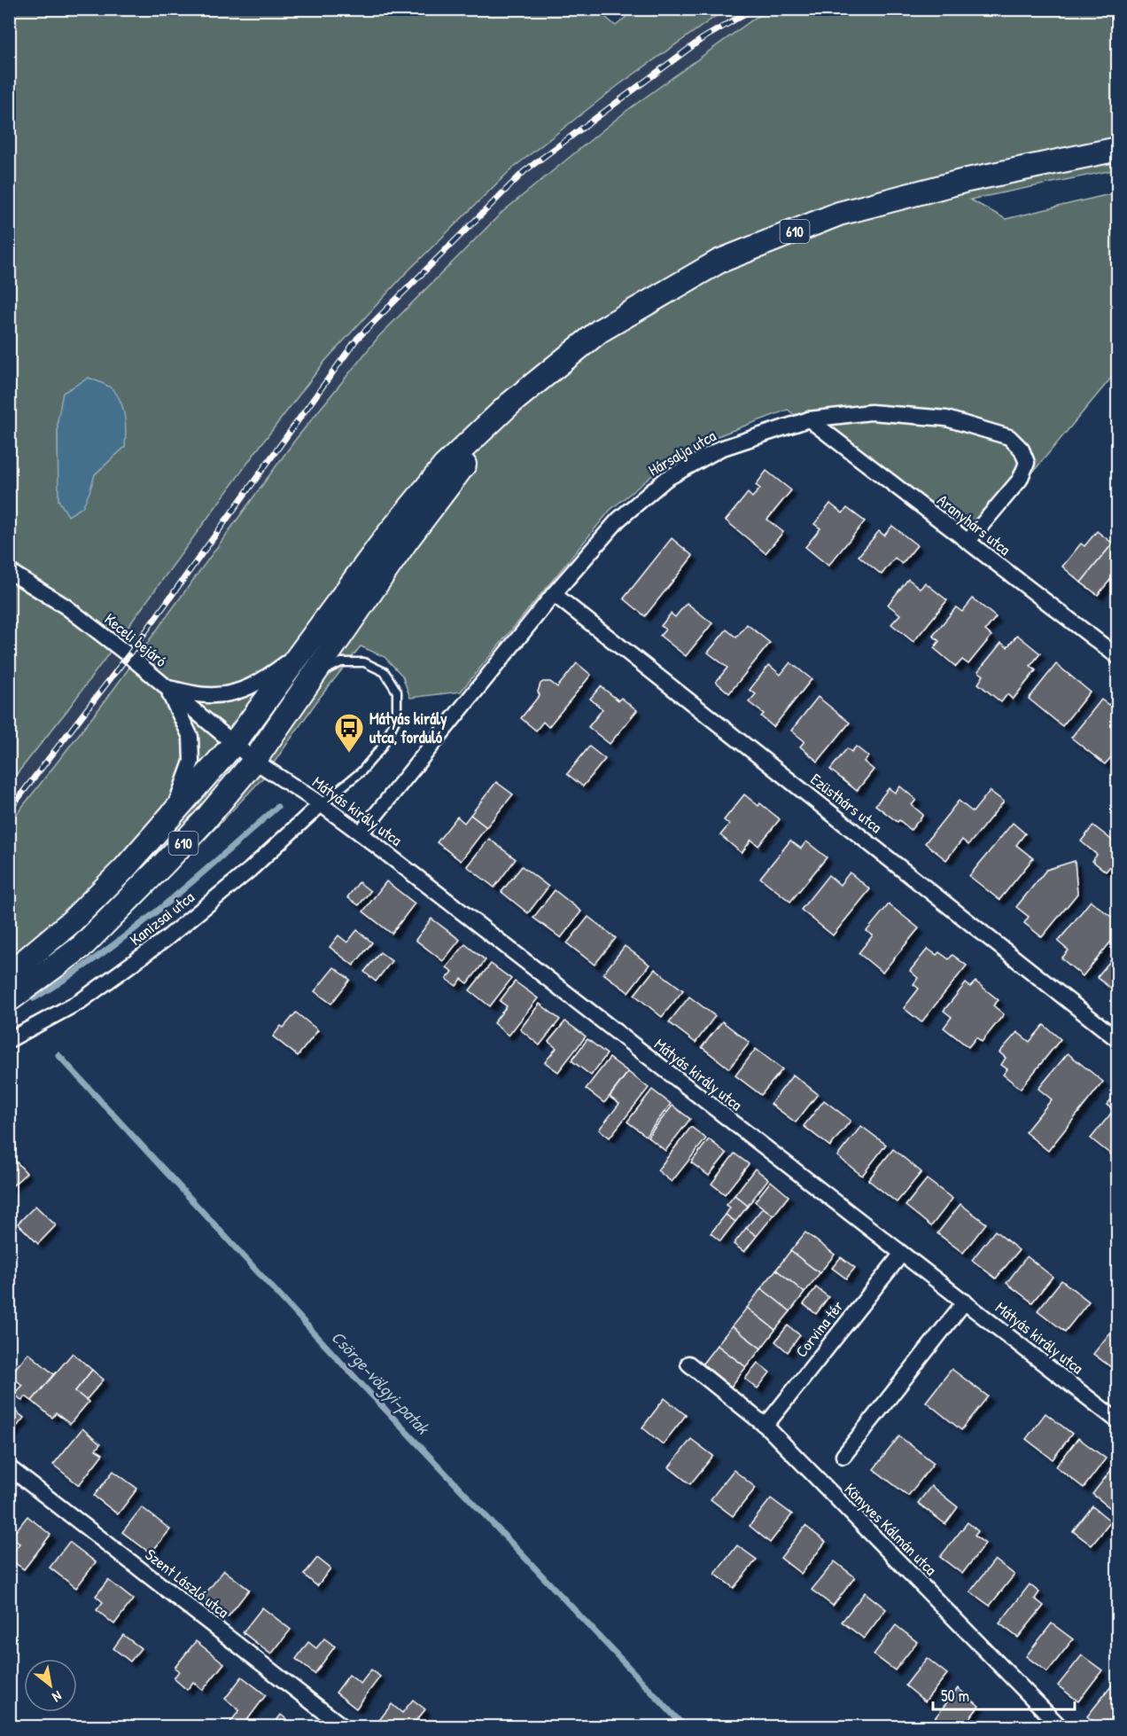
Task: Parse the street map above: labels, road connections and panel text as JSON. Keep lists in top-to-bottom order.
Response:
{
  "streets": {
    "main road": ["610"],
    "street": [
      "Hársalja utca",
      "Aranyhárs utca",
      "Keceli bejáró",
      "Ezüsthárs utca",
      "Mátyás király utca",
      "Kanizsai utca",
      "Corvina tér",
      "Könyves Kálmán utca",
      "Szent László utca"
    ]
  },
  "crossings": [
    ["610", "Keceli bejáró"],
    ["610", "Mátyás király utca"],
    ["Hársalja utca", "Aranyhárs utca"],
    ["Hársalja utca", "Ezüsthárs utca"],
    ["Hársalja utca", "Mátyás király utca"],
    ["Keceli bejáró", "Mátyás király utca"],
    ["Mátyás király utca", "Kanizsai utca"],
    ["Mátyás király utca", "Corvina tér"],
    ["Corvina tér", "Könyves Kálmán utca"]
  ],
  "water": ["Csörge-völgyi-patak"],
  "places": {
    "bus stop": ["Mátyás király utca, forduló"]
  },
  "scale_bar": "50 m",
  "north": "bottom right"
}
